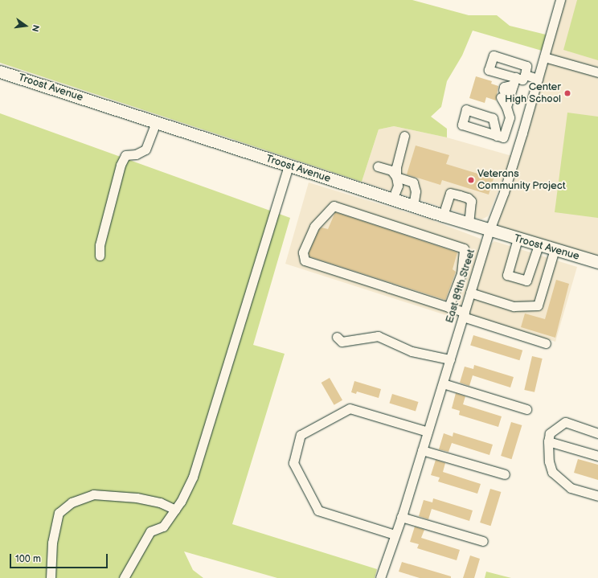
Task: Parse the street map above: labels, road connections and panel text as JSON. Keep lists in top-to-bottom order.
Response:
{
  "streets": {
    "main road": ["Troost Avenue"],
    "street": ["East 89th Street"]
  },
  "crossings": [
    ["Troost Avenue", "East 89th Street"]
  ],
  "places": ["Center High School", "Veterans Community Project"],
  "scale_bar": "100 m",
  "north": "right"
}
